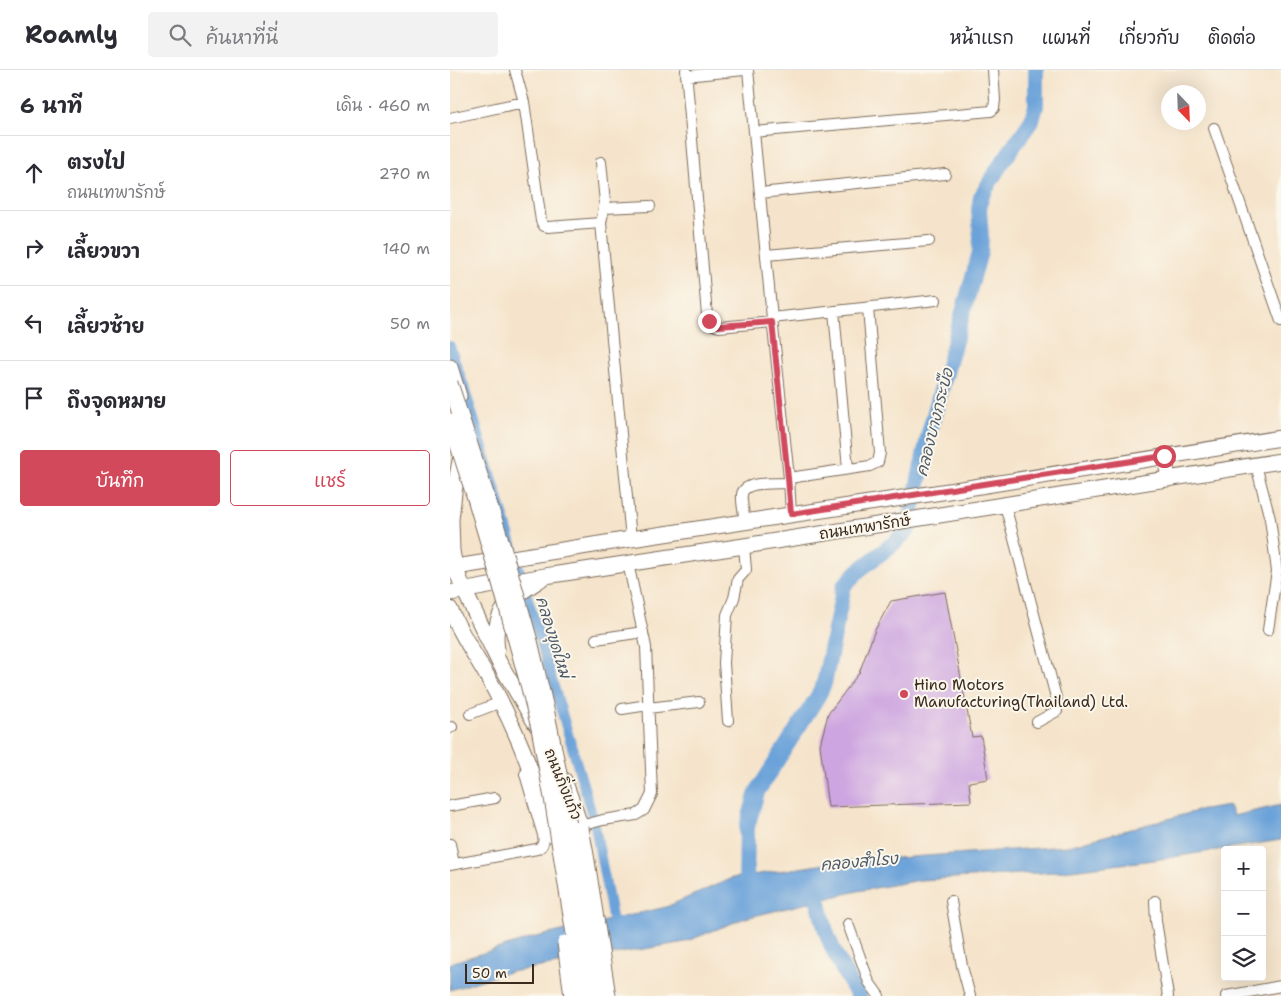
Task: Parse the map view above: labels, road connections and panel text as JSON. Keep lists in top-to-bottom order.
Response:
{
  "streets": {
    "main road": ["ถนนเทพารักษ์", "ถนนกิ่งแก้ว"]
  },
  "crossings": [
    ["ถนนเทพารักษ์", "ถนนกิ่งแก้ว"]
  ],
  "water": ["คลองบางกระบือ", "คลองขุดใหม่", "คลองสำโรง"],
  "places": ["Hino Motors Manufacturing(Thailand) Ltd."],
  "scale_bar": "50 m",
  "north": "bottom right",
  "page": {
    "header": "Roamly",
    "search": "ค้นหาที่นี่",
    "nav": [
      "หน้าแรก",
      "แผนที่",
      "เกี่ยวกับ",
      "ติดต่อ"
    ],
    "heading": ["6 นาที", "เดิน · 460 m"],
    "list": [
      ["ตรงไป", "ถนนเทพารักษ์", "270 m"],
      ["เลี้ยวขวา", "140 m"],
      ["เลี้ยวซ้าย", "50 m"],
      "ถึงจุดหมาย"
    ],
    "buttons": ["บันทึก", "แชร์"],
    "map_buttons": ["+", "−"],
    "scale": "50 m"
  }
}
